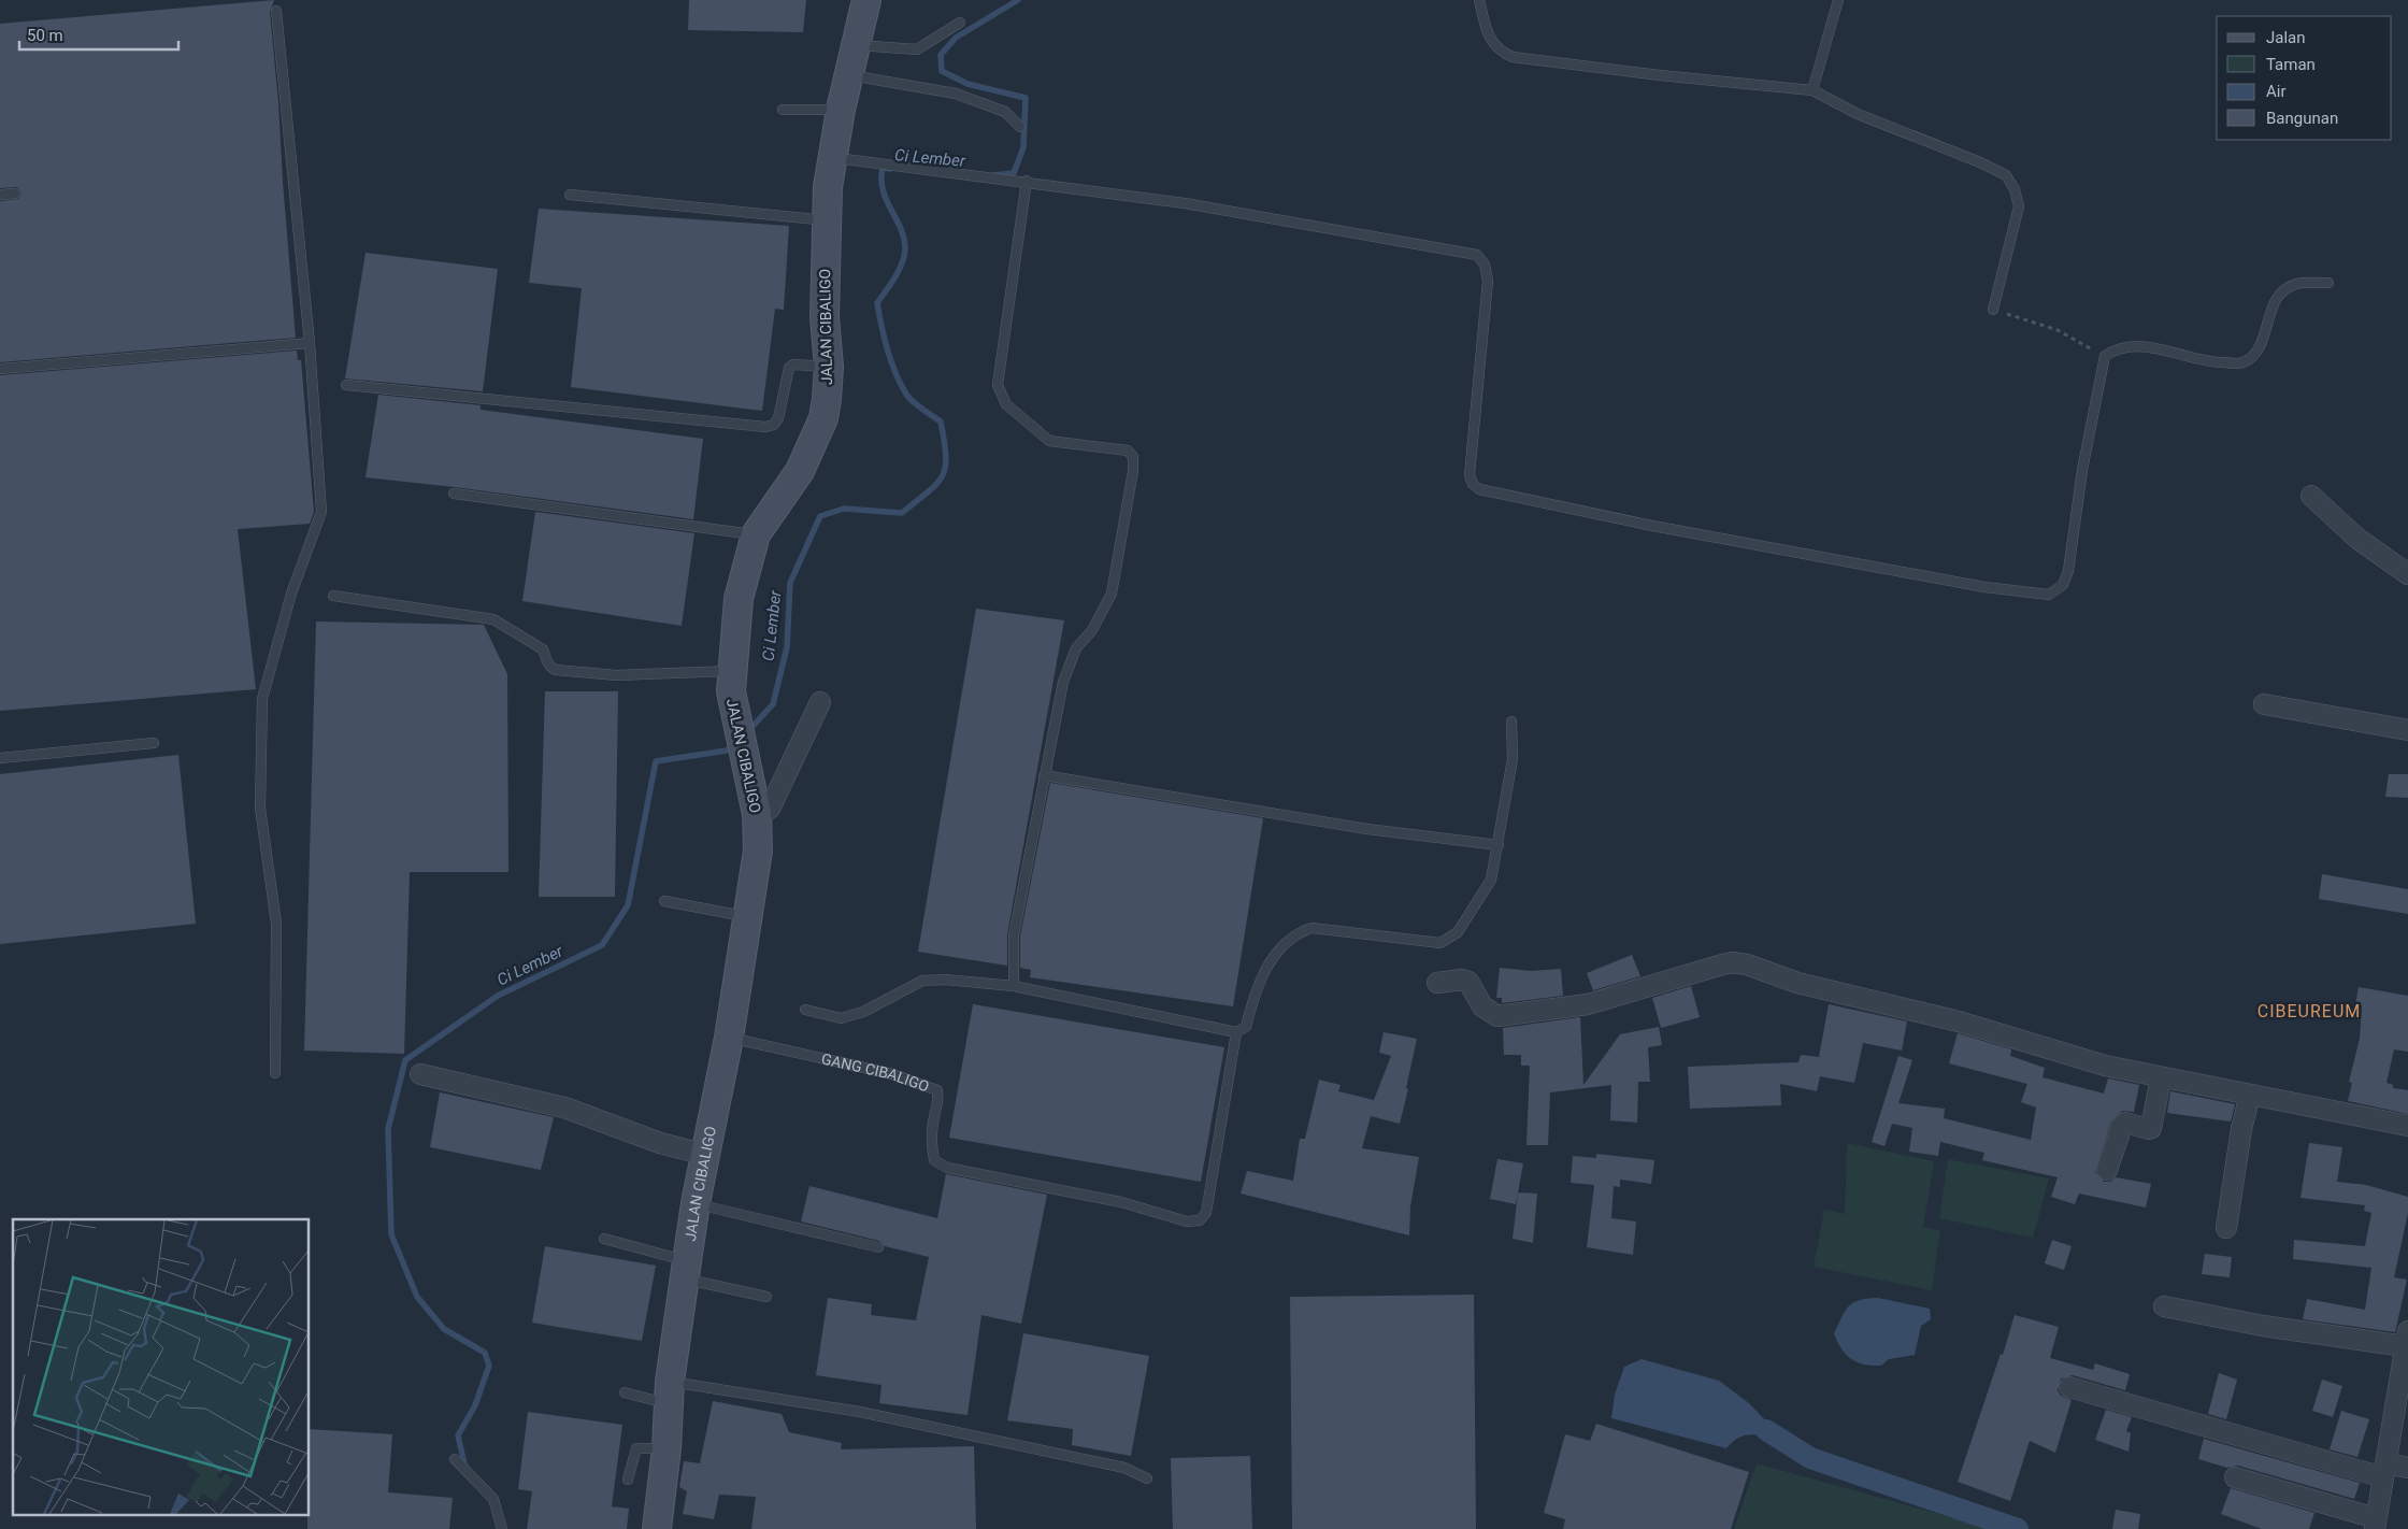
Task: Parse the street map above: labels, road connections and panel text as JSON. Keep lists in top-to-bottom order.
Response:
{
  "streets": {
    "main road": ["JALAN CIBALIGO"],
    "lane": ["GANG CIBALIGO"]
  },
  "crossings": [
    ["JALAN CIBALIGO", "GANG CIBALIGO"]
  ],
  "districts": ["CIBEUREUM"],
  "water": ["Ci Lember"],
  "legend": [
    "Jalan",
    "Taman",
    "Air",
    "Bangunan"
  ],
  "scale_bar": "50 m"
}
